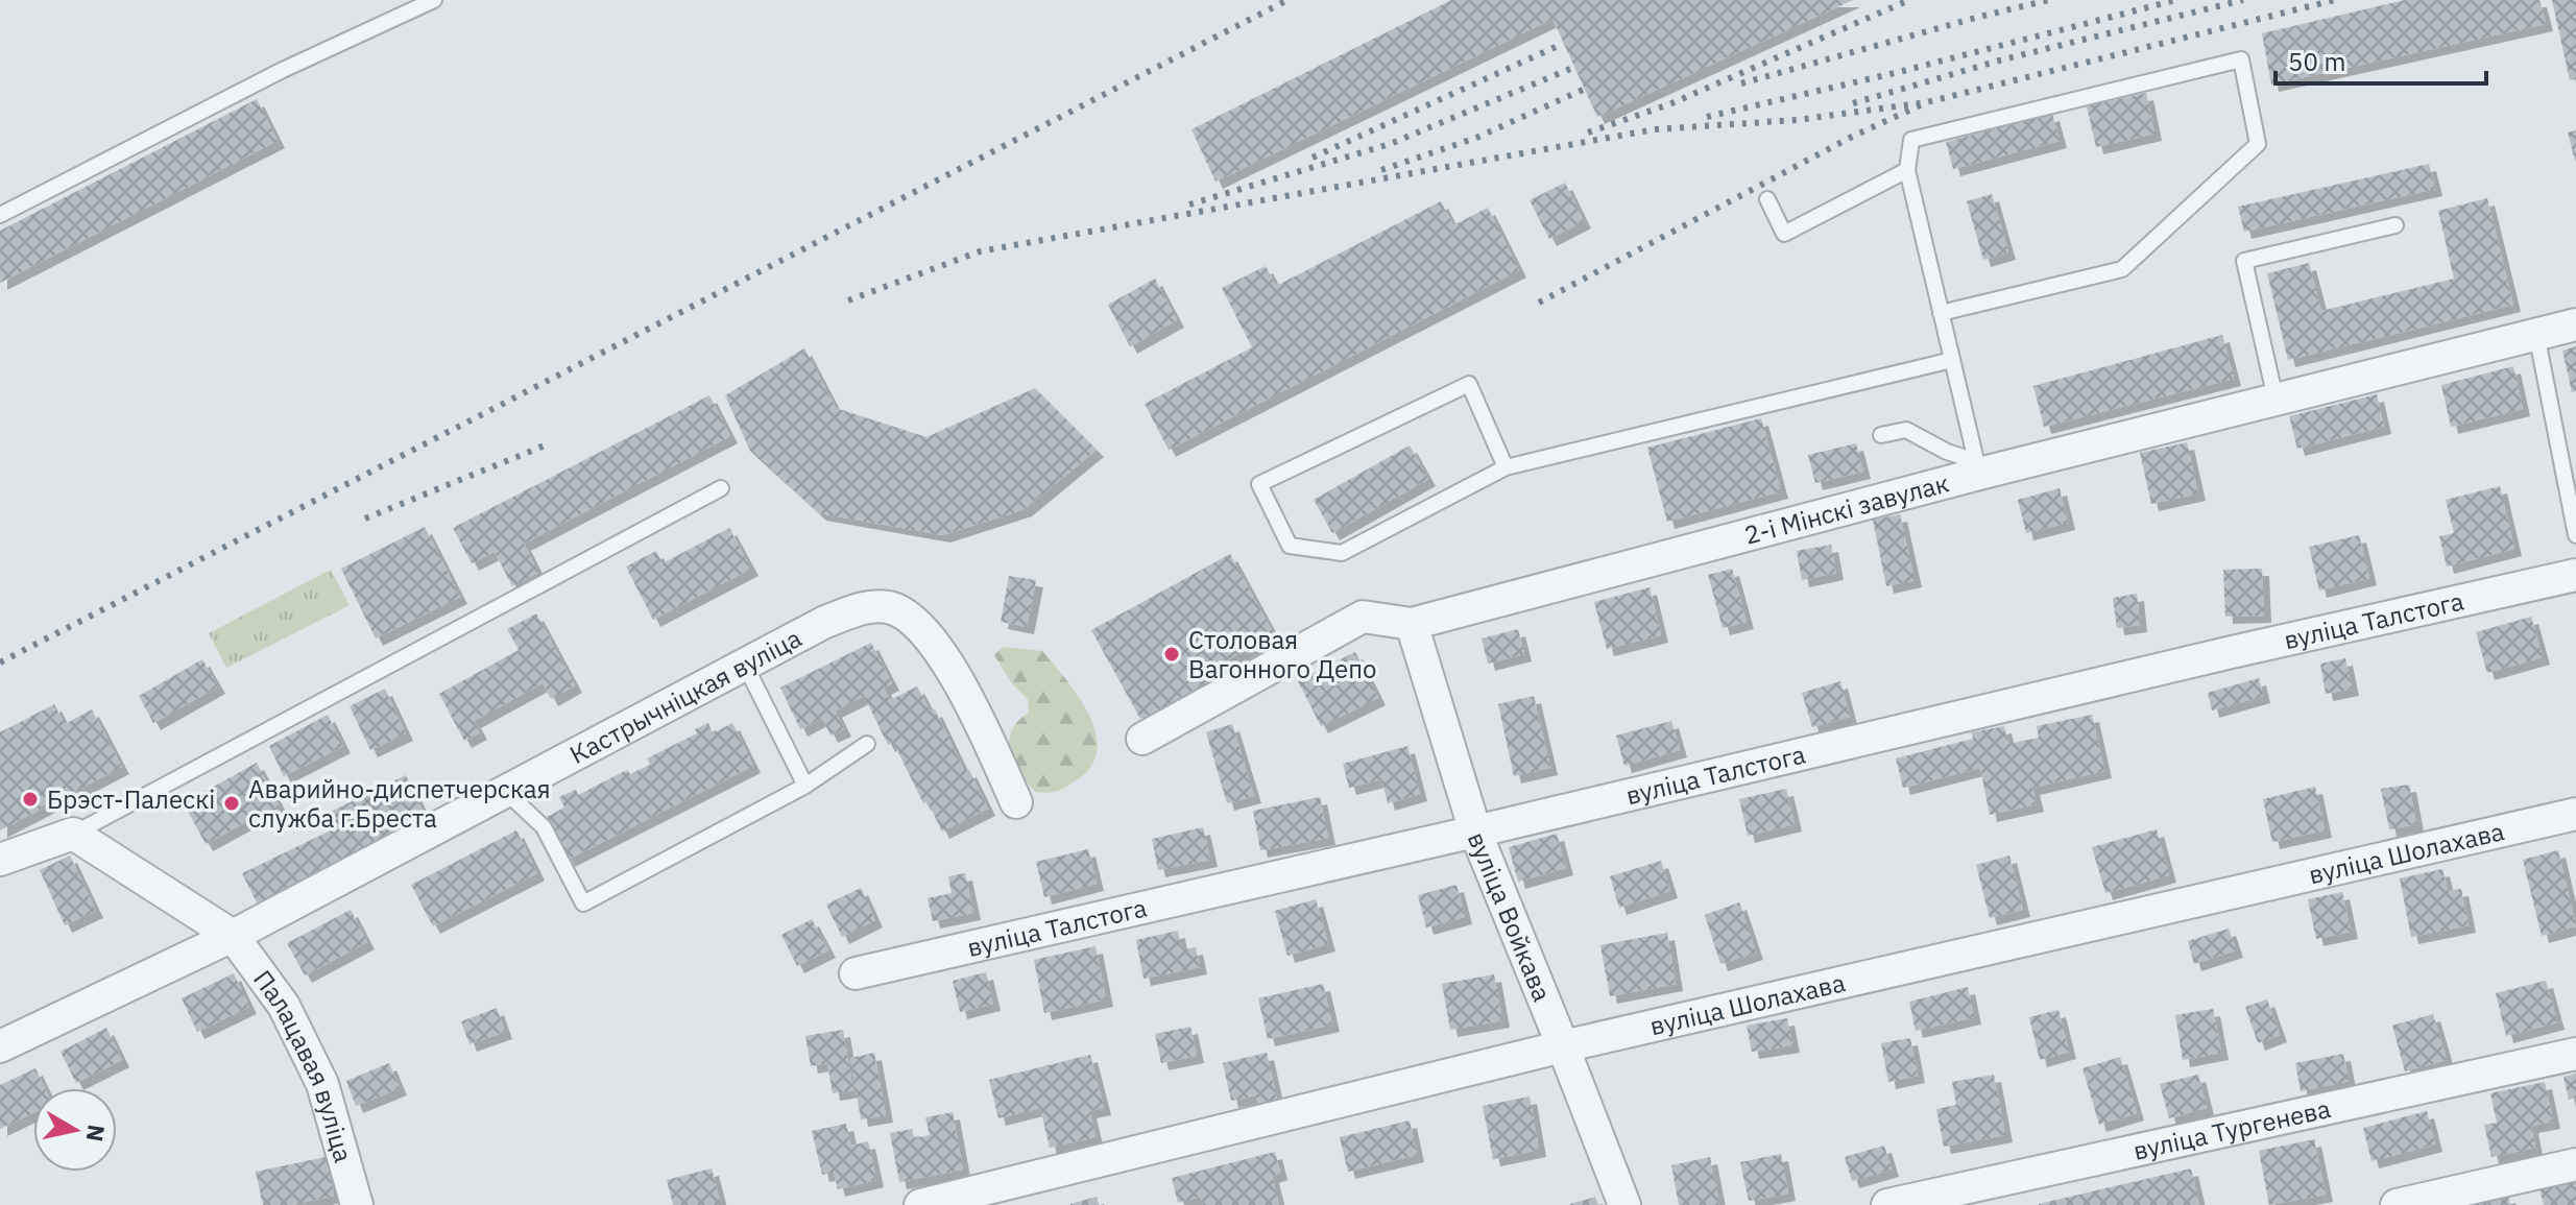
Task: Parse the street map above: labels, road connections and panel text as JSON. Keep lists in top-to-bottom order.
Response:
{
  "streets": {
    "street": [
      "2-і Мінскі завулак",
      "вуліца Талстога",
      "Кастрычніцкая вуліца",
      "вуліца Шолахава",
      "вуліца Войкава",
      "Палацавая вуліца",
      "вуліца Тургенева"
    ]
  },
  "crossings": [
    ["2-і Мінскі завулак", "вуліца Войкава"],
    ["вуліца Талстога", "вуліца Войкава"],
    ["Кастрычніцкая вуліца", "Палацавая вуліца"],
    ["вуліца Шолахава", "вуліца Войкава"]
  ],
  "places": ["Столовая Вагонного Депо", "Брэст-Палескі", "Аварийно-диспетчерская служба г.Бреста"],
  "scale_bar": "50 m",
  "north": "right"
}
